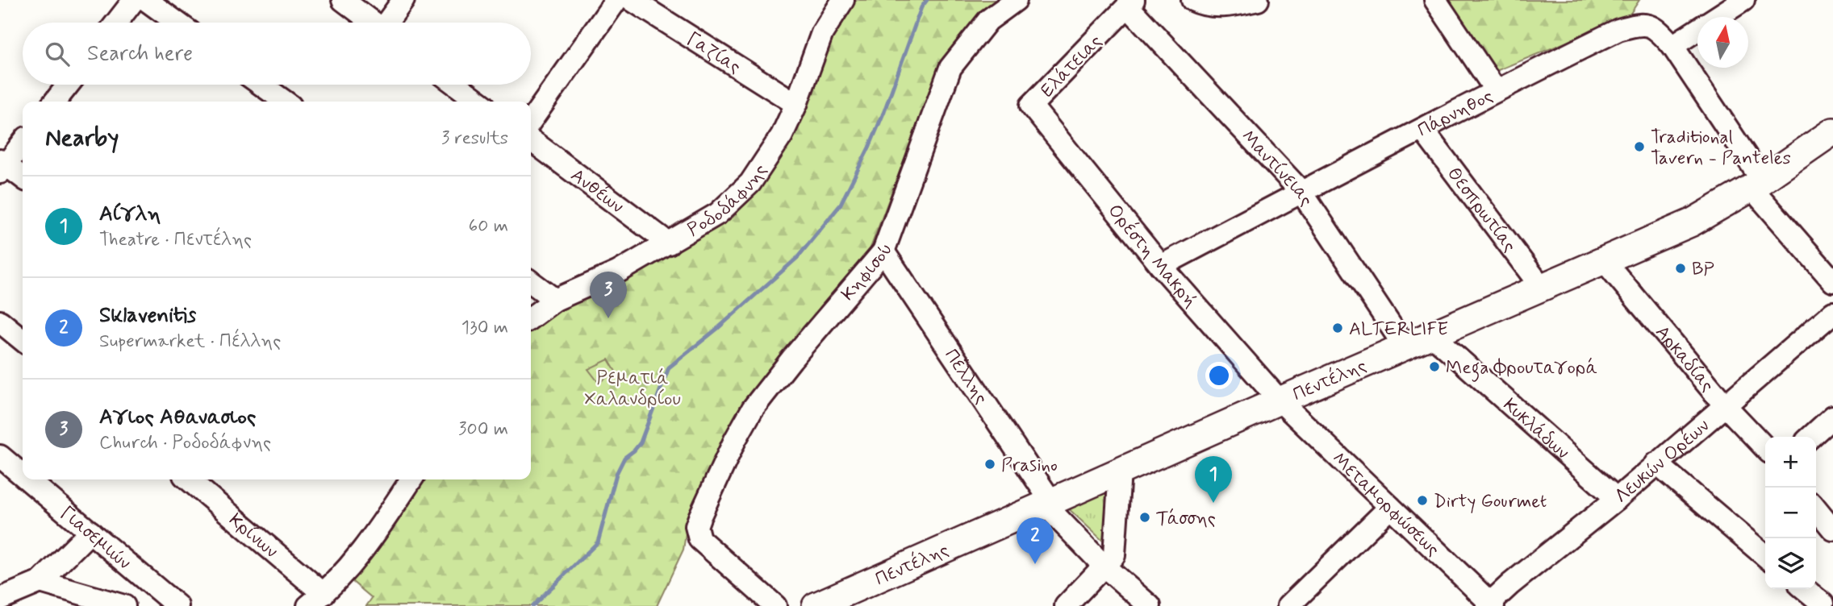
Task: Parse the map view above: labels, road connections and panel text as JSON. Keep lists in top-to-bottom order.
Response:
{
  "streets": {
    "main road": ["Πεντέλης"],
    "street": [
      "Γαζίας",
      "Ελάτειας",
      "Πάρνηθος",
      "Μαντίνειας",
      "Ανθέων",
      "Ροδοδάφνης",
      "Θεσπρωτίας",
      "Ορέστη Μακρή",
      "Κηφισού",
      "Αρκαδίας",
      "Πέλλης",
      "Κυκλάδων",
      "Λευκών Ορέων",
      "Μεταμορφώσεως",
      "Κρίνων",
      "Γιασεμιών"
    ]
  },
  "crossings": [
    ["Γαζίας", "Ροδοδάφνης"],
    ["Ελάτειας", "Μαντίνειας"],
    ["Ελάτειας", "Ορέστη Μακρή"],
    ["Πάρνηθος", "Μαντίνειας"],
    ["Πάρνηθος", "Θεσπρωτίας"],
    ["Πάρνηθος", "Ορέστη Μακρή"],
    ["Μαντίνειας", "Πεντέλης"],
    ["Ανθέων", "Ροδοδάφνης"],
    ["Θεσπρωτίας", "Πεντέλης"],
    ["Ορέστη Μακρή", "Πεντέλης"],
    ["Ορέστη Μακρή", "Μεταμορφώσεως"],
    ["Κηφισού", "Πέλλης"],
    ["Αρκαδίας", "Πεντέλης"],
    ["Αρκαδίας", "Λευκών Ορέων"],
    ["Πέλλης", "Πεντέλης"],
    ["Πεντέλης", "Κυκλάδων"],
    ["Πεντέλης", "Μεταμορφώσεως"],
    ["Κυκλάδων", "Λευκών Ορέων"],
    ["Λευκών Ορέων", "Μεταμορφώσεως"]
  ],
  "parks": ["Ρεματιά Χαλανδρίου"],
  "places": [
    "Traditional Tavern - Panteles",
    "BP",
    "ALTERLIFE",
    "Mega Φρουταγορά",
    "Prasino",
    "Dirty Gourmet",
    "Τάσσης"
  ],
  "north": "top",
  "page": {
    "search": "Search here",
    "heading": ["Nearby", "3 results"],
    "list": [
      {
        "mark": "1",
        "name": "Αίγλη",
        "note": "Theatre · Πεντέλης",
        "value": "60 m"
      },
      {
        "mark": "2",
        "name": "Sklavenitis",
        "note": "Supermarket · Πέλλης",
        "value": "130 m"
      },
      {
        "mark": "3",
        "name": "Αγιος Αθανασιος",
        "note": "Church · Ροδοδάφνης",
        "value": "300 m"
      }
    ],
    "pins": ["3", "1", "2"],
    "map_buttons": ["+", "−"]
  }
}
